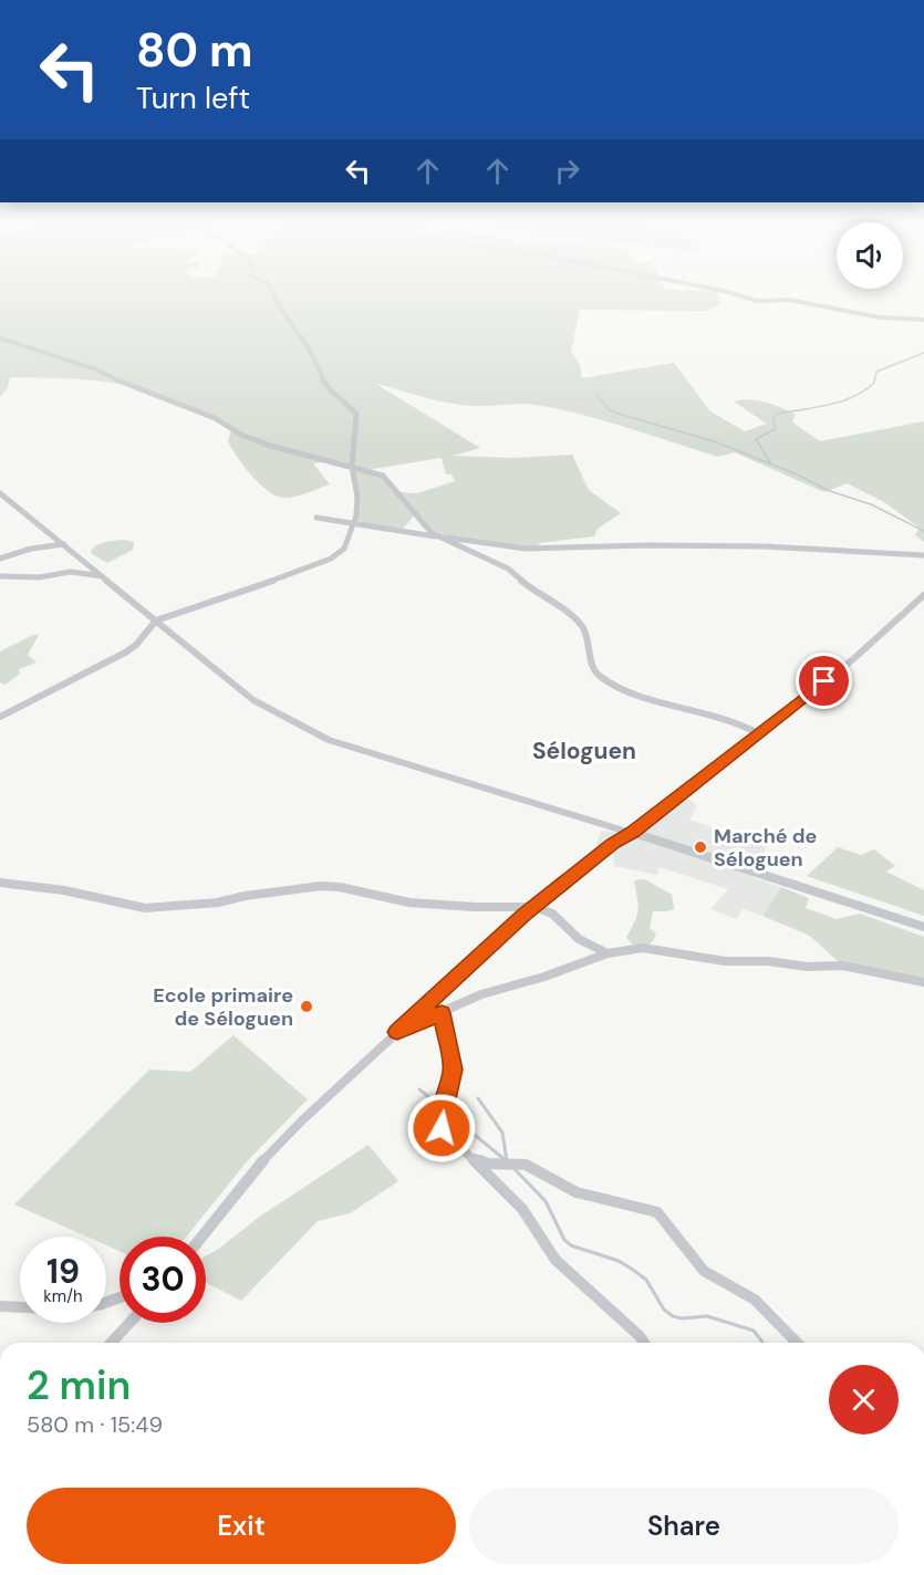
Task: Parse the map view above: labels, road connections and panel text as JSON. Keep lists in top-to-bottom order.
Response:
{
  "districts": ["Séloguen"],
  "places": ["Marché de Séloguen", "Ecole primaire de Séloguen"],
  "page": {
    "turn": ["80 m", "Turn left"],
    "speed": "19 km/h",
    "limit": "30",
    "heading": ["2 min", "580 m · 15:49"],
    "buttons": ["Exit", "Share"]
  }
}
